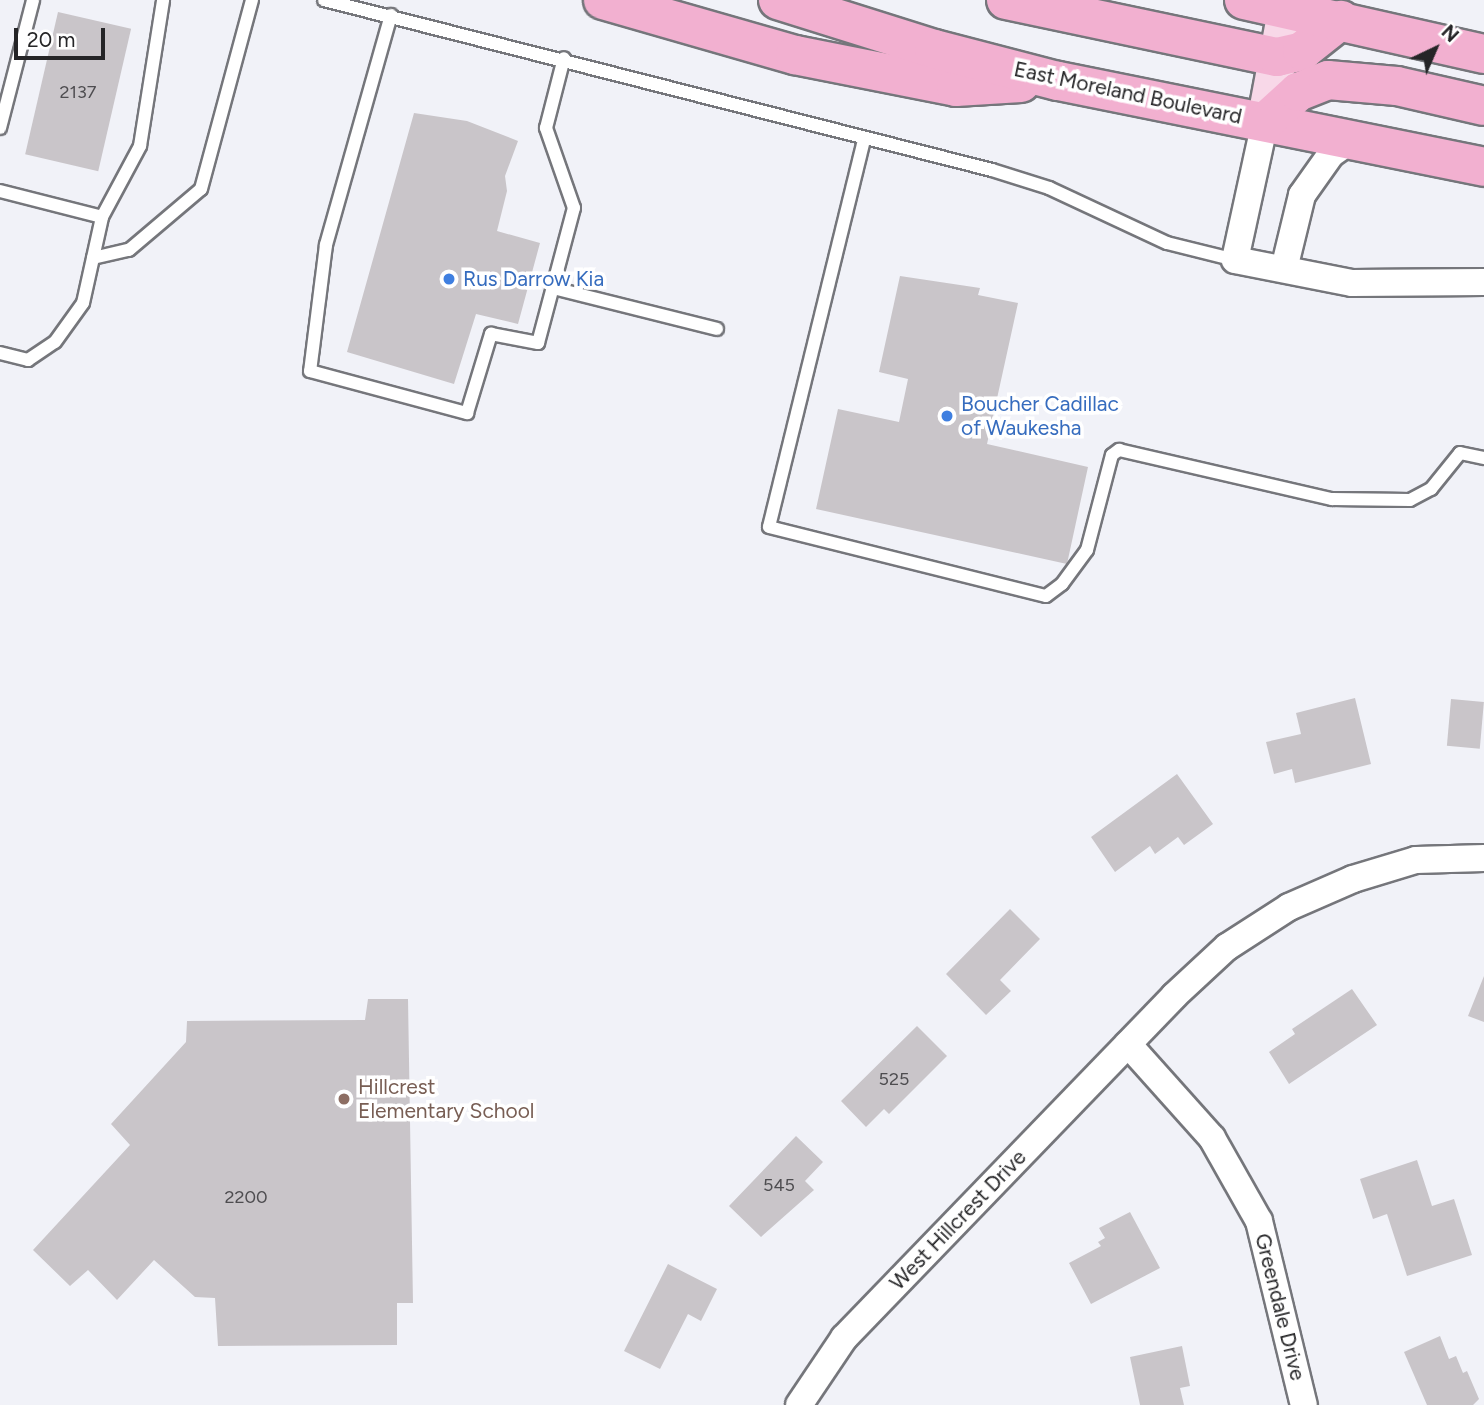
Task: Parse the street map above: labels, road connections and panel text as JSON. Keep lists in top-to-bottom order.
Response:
{
  "streets": {
    "main road": ["East Moreland Boulevard"],
    "street": ["West Hillcrest Drive", "Greendale Drive"]
  },
  "crossings": [
    ["West Hillcrest Drive", "Greendale Drive"]
  ],
  "places": ["Rus Darrow Kia", "Boucher Cadillac of Waukesha", "Hillcrest Elementary School"],
  "house_numbers": [
    "2137",
    "525",
    "545",
    "2200"
  ],
  "scale_bar": "20 m",
  "north": "top right"
}
